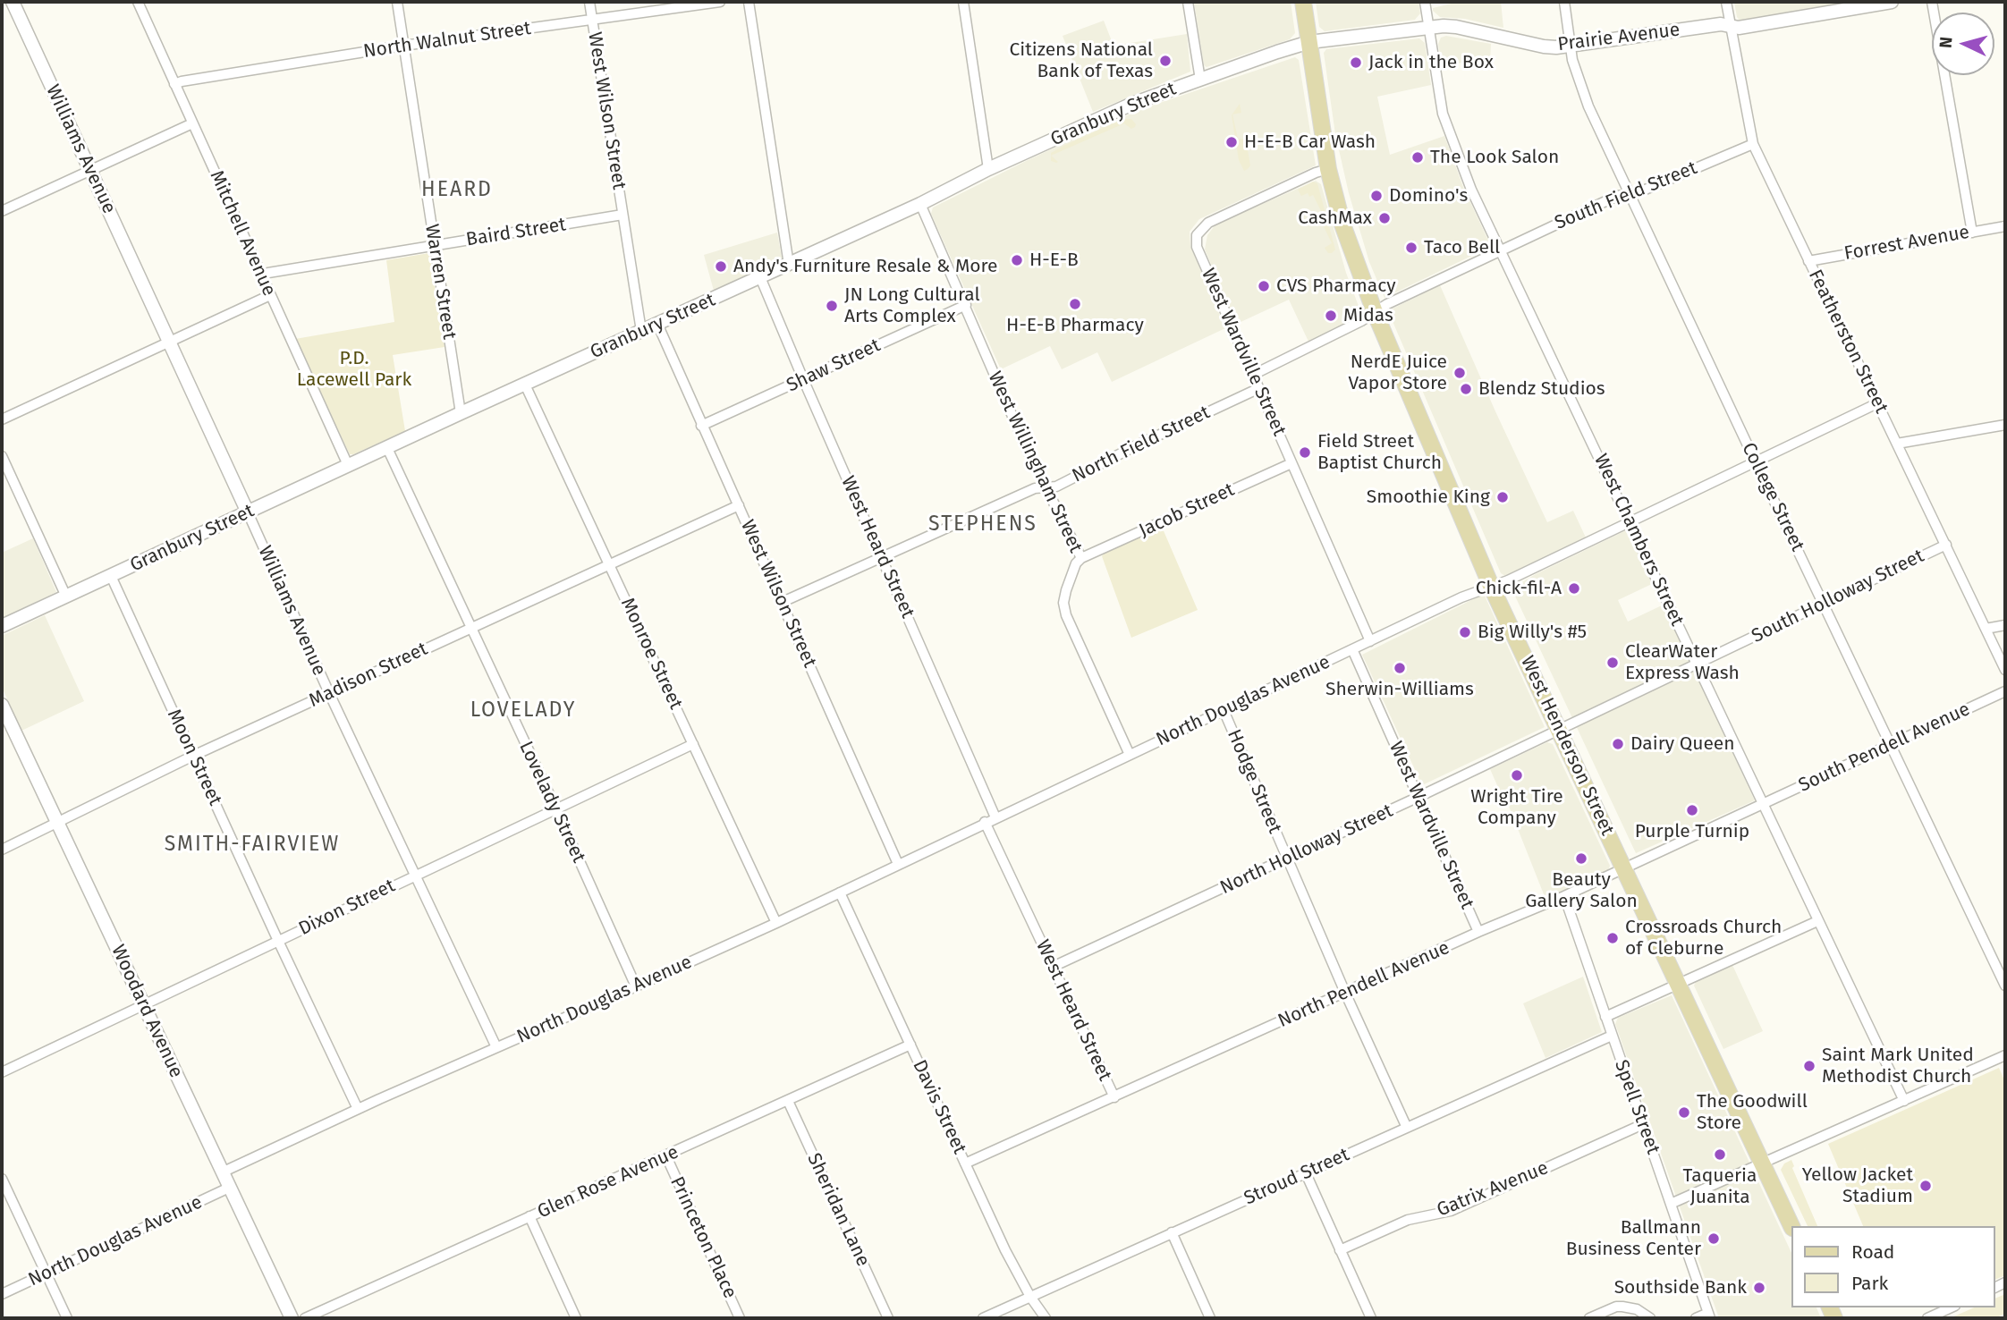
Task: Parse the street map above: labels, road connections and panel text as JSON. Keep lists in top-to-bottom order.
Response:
{
  "streets": {
    "main road": ["West Henderson Street"],
    "street": [
      "Prairie Avenue",
      "North Walnut Street",
      "West Wilson Street",
      "Granbury Street",
      "Williams Avenue",
      "South Field Street",
      "Baird Street",
      "Mitchell Avenue",
      "Forrest Avenue",
      "Warren Street",
      "Featherston Street",
      "West Wardville Street",
      "Shaw Street",
      "North Field Street",
      "West Willingham Street",
      "College Street",
      "Jacob Street",
      "West Chambers Street",
      "West Heard Street",
      "South Holloway Street",
      "Monroe Street",
      "Madison Street",
      "North Douglas Avenue",
      "South Pendell Avenue",
      "Moon Street",
      "Hodge Street",
      "Lovelady Street",
      "North Holloway Street",
      "Dixon Street",
      "North Pendell Avenue",
      "Woodard Avenue",
      "Davis Street",
      "Spell Street",
      "Stroud Street",
      "Glen Rose Avenue",
      "Gatrix Avenue",
      "Sheridan Lane",
      "Princeton Place"
    ]
  },
  "crossings": [
    ["Prairie Avenue", "Granbury Street"],
    ["Prairie Avenue", "Featherston Street"],
    ["Prairie Avenue", "College Street"],
    ["Prairie Avenue", "West Chambers Street"],
    ["Prairie Avenue", "West Henderson Street"],
    ["North Walnut Street", "West Wilson Street"],
    ["North Walnut Street", "Mitchell Avenue"],
    ["North Walnut Street", "Warren Street"],
    ["West Wilson Street", "Granbury Street"],
    ["West Wilson Street", "Baird Street"],
    ["West Wilson Street", "Shaw Street"],
    ["West Wilson Street", "North Field Street"],
    ["West Wilson Street", "Madison Street"],
    ["West Wilson Street", "North Douglas Avenue"],
    ["Granbury Street", "Williams Avenue"],
    ["Granbury Street", "Mitchell Avenue"],
    ["Granbury Street", "Warren Street"],
    ["Granbury Street", "West Willingham Street"],
    ["Granbury Street", "West Heard Street"],
    ["Granbury Street", "Monroe Street"],
    ["Granbury Street", "West Henderson Street"],
    ["Granbury Street", "Moon Street"],
    ["Granbury Street", "Lovelady Street"],
    ["Williams Avenue", "Madison Street"],
    ["Williams Avenue", "North Douglas Avenue"],
    ["Williams Avenue", "Dixon Street"],
    ["South Field Street", "Featherston Street"],
    ["South Field Street", "College Street"],
    ["South Field Street", "West Chambers Street"],
    ["Baird Street", "Mitchell Avenue"],
    ["Baird Street", "Warren Street"],
    ["Forrest Avenue", "Featherston Street"],
    ["Featherston Street", "South Holloway Street"],
    ["Featherston Street", "North Douglas Avenue"],
    ["West Wardville Street", "North Field Street"],
    ["West Wardville Street", "Jacob Street"],
    ["West Wardville Street", "North Douglas Avenue"],
    ["West Wardville Street", "West Henderson Street"],
    ["West Wardville Street", "North Holloway Street"],
    ["West Wardville Street", "North Pendell Avenue"],
    ["Shaw Street", "West Willingham Street"],
    ["Shaw Street", "West Heard Street"],
    ["North Field Street", "West Willingham Street"],
    ["North Field Street", "West Heard Street"],
    ["West Willingham Street", "Jacob Street"],
    ["West Willingham Street", "North Douglas Avenue"],
    ["College Street", "South Holloway Street"],
    ["College Street", "North Douglas Avenue"],
    ["College Street", "South Pendell Avenue"],
    ["West Chambers Street", "South Holloway Street"],
    ["West Chambers Street", "North Douglas Avenue"],
    ["West Chambers Street", "South Pendell Avenue"],
    ["West Chambers Street", "North Pendell Avenue"],
    ["West Heard Street", "North Douglas Avenue"],
    ["West Heard Street", "North Holloway Street"],
    ["West Heard Street", "North Pendell Avenue"],
    ["South Holloway Street", "West Henderson Street"],
    ["South Holloway Street", "North Holloway Street"],
    ["Monroe Street", "Madison Street"],
    ["Monroe Street", "North Douglas Avenue"],
    ["Monroe Street", "Dixon Street"],
    ["Madison Street", "Moon Street"],
    ["Madison Street", "Lovelady Street"],
    ["Madison Street", "Woodard Avenue"],
    ["North Douglas Avenue", "West Henderson Street"],
    ["North Douglas Avenue", "Moon Street"],
    ["North Douglas Avenue", "Hodge Street"],
    ["North Douglas Avenue", "Lovelady Street"],
    ["North Douglas Avenue", "Woodard Avenue"],
    ["North Douglas Avenue", "Davis Street"],
    ["West Henderson Street", "North Holloway Street"],
    ["West Henderson Street", "North Pendell Avenue"],
    ["South Pendell Avenue", "North Pendell Avenue"],
    ["Moon Street", "Dixon Street"],
    ["Hodge Street", "North Holloway Street"],
    ["Hodge Street", "North Pendell Avenue"],
    ["Hodge Street", "Stroud Street"],
    ["Lovelady Street", "Dixon Street"],
    ["Dixon Street", "Woodard Avenue"],
    ["North Pendell Avenue", "Davis Street"],
    ["North Pendell Avenue", "Spell Street"],
    ["Davis Street", "Stroud Street"],
    ["Davis Street", "Glen Rose Avenue"],
    ["Spell Street", "Stroud Street"],
    ["Spell Street", "Gatrix Avenue"],
    ["Glen Rose Avenue", "Sheridan Lane"],
    ["Glen Rose Avenue", "Princeton Place"]
  ],
  "districts": [
    "HEARD",
    "STEPHENS",
    "LOVELADY",
    "SMITH-FAIRVIEW"
  ],
  "parks": ["P.D. Lacewell Park"],
  "places": [
    "Citizens National Bank of Texas",
    "Jack in the Box",
    "H-E-B Car Wash",
    "The Look Salon",
    "Domino's",
    "CashMax",
    "Taco Bell",
    "H-E-B",
    "Andy's Furniture Resale & More",
    "CVS Pharmacy",
    "H-E-B Pharmacy",
    "JN Long Cultural Arts Complex",
    "Midas",
    "NerdE Juice Vapor Store",
    "Blendz Studios",
    "Field Street Baptist Church",
    "Smoothie King",
    "Chick-fil-A",
    "Big Willy's #5",
    "ClearWater Express Wash",
    "Sherwin-Williams",
    "Dairy Queen",
    "Wright Tire Company",
    "Purple Turnip",
    "Beauty Gallery Salon",
    "Crossroads Church of Cleburne",
    "Saint Mark United Methodist Church",
    "The Goodwill Store",
    "Taqueria Juanita",
    "Yellow Jacket Stadium",
    "Ballmann Business Center",
    "Southside Bank"
  ],
  "legend": ["Road", "Park"],
  "north": "left"
}
